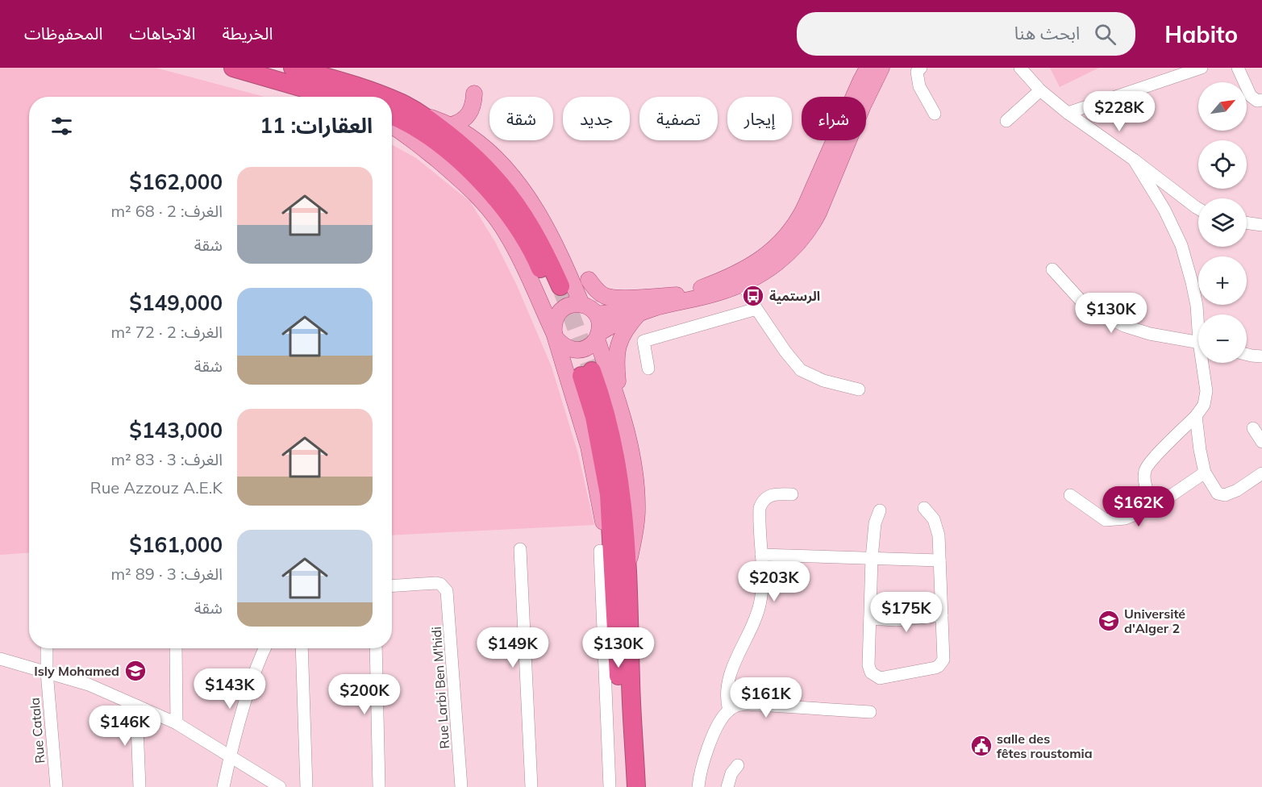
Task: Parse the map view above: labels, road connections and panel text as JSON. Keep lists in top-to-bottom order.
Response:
{
  "streets": {
    "street": ["Rue Larbi Ben M'hidi", "Rue Catala"]
  },
  "places": {
    "bus stop": ["الرستمية"],
    "school or university": ["Université d'Alger 2", "Isly Mohamed"],
    "public building": ["salle des fêtes roustomia"]
  },
  "north": "top right",
  "page": {
    "header": "Habito",
    "search": "ابحث هنا",
    "nav": ["الخريطة", "الاتجاهات", "المحفوظات"],
    "map_buttons": ["+", "−"],
    "price": [
      "$228K",
      "$130K",
      "$162K",
      "$203K",
      "$175K",
      "$149K",
      "$130K",
      "$143K",
      "$200K",
      "$161K",
      "$146K"
    ],
    "chip": [
      "شراء",
      "إيجار",
      "تصفية",
      "جديد",
      "شقة"
    ],
    "heading": "العقارات: 11",
    "list": [
      {
        "name": "$162,000",
        "note": "الغرف: 2 · 68 m² · شقة"
      },
      {
        "name": "$149,000",
        "note": "الغرف: 2 · 72 m² · شقة"
      },
      {
        "name": "$143,000",
        "note": "الغرف: 3 · 83 m² · Rue Azzouz A.E.K"
      },
      {
        "name": "$161,000",
        "note": "الغرف: 3 · 89 m² · شقة"
      }
    ]
  }
}
